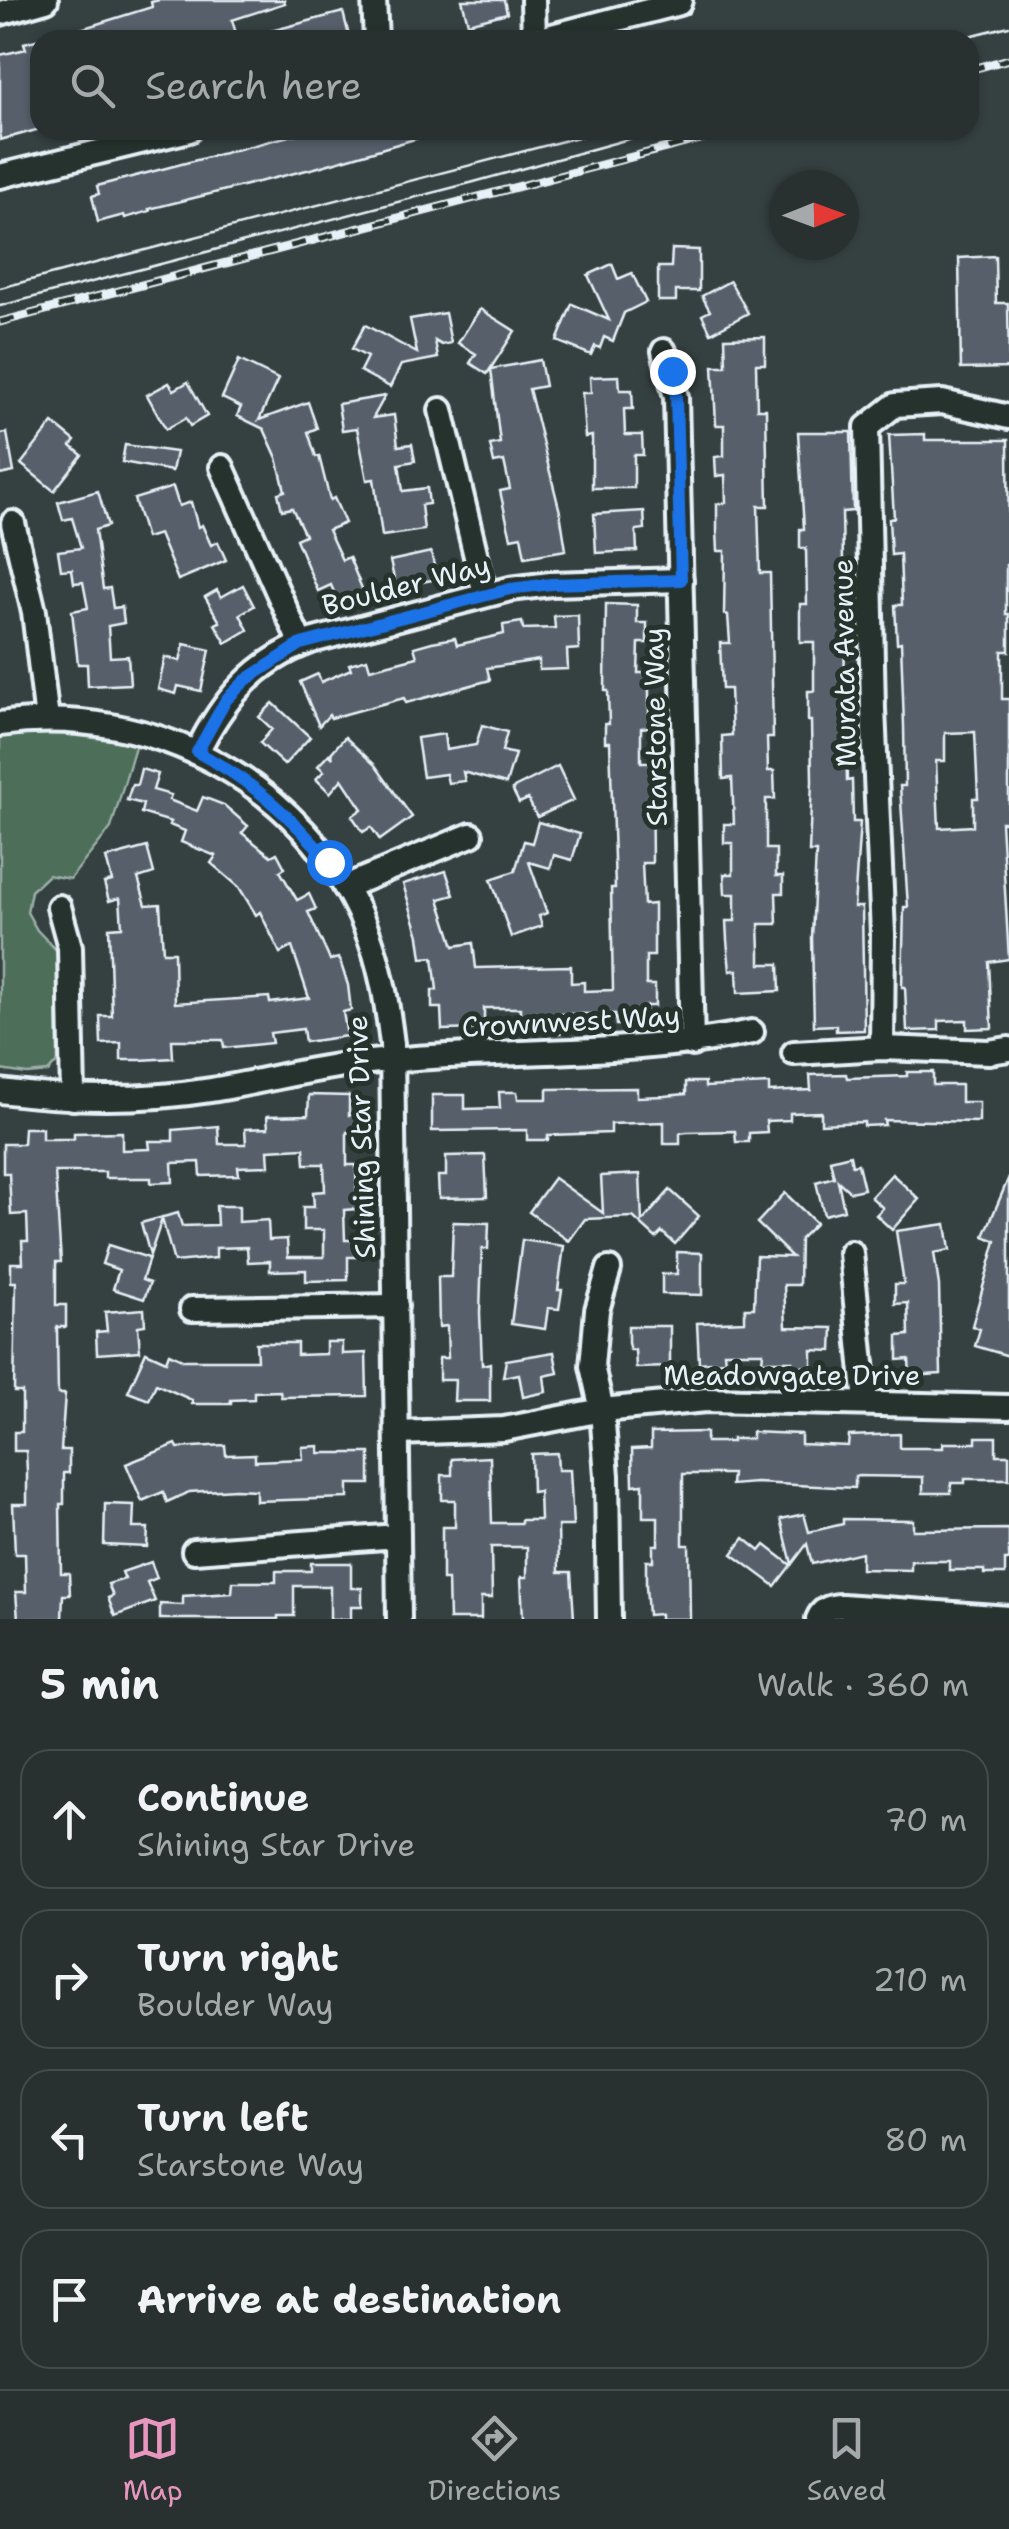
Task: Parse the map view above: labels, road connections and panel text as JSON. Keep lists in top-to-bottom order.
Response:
{
  "streets": {
    "street": [
      "Boulder Way",
      "Murata Avenue",
      "Starstone Way",
      "Crownwest Way",
      "Shining Star Drive",
      "Meadowgate Drive"
    ]
  },
  "crossings": [
    ["Boulder Way", "Starstone Way"],
    ["Boulder Way", "Shining Star Drive"],
    ["Starstone Way", "Crownwest Way"],
    ["Crownwest Way", "Shining Star Drive"],
    ["Shining Star Drive", "Meadowgate Drive"]
  ],
  "north": "right",
  "page": {
    "search": "Search here",
    "heading": ["5 min", "Walk · 360 m"],
    "list": [
      ["Continue", "Shining Star Drive", "70 m"],
      ["Turn right", "Boulder Way", "210 m"],
      ["Turn left", "Starstone Way", "80 m"],
      "Arrive at destination"
    ],
    "nav": ["Map", "Directions", "Saved"]
  }
}
